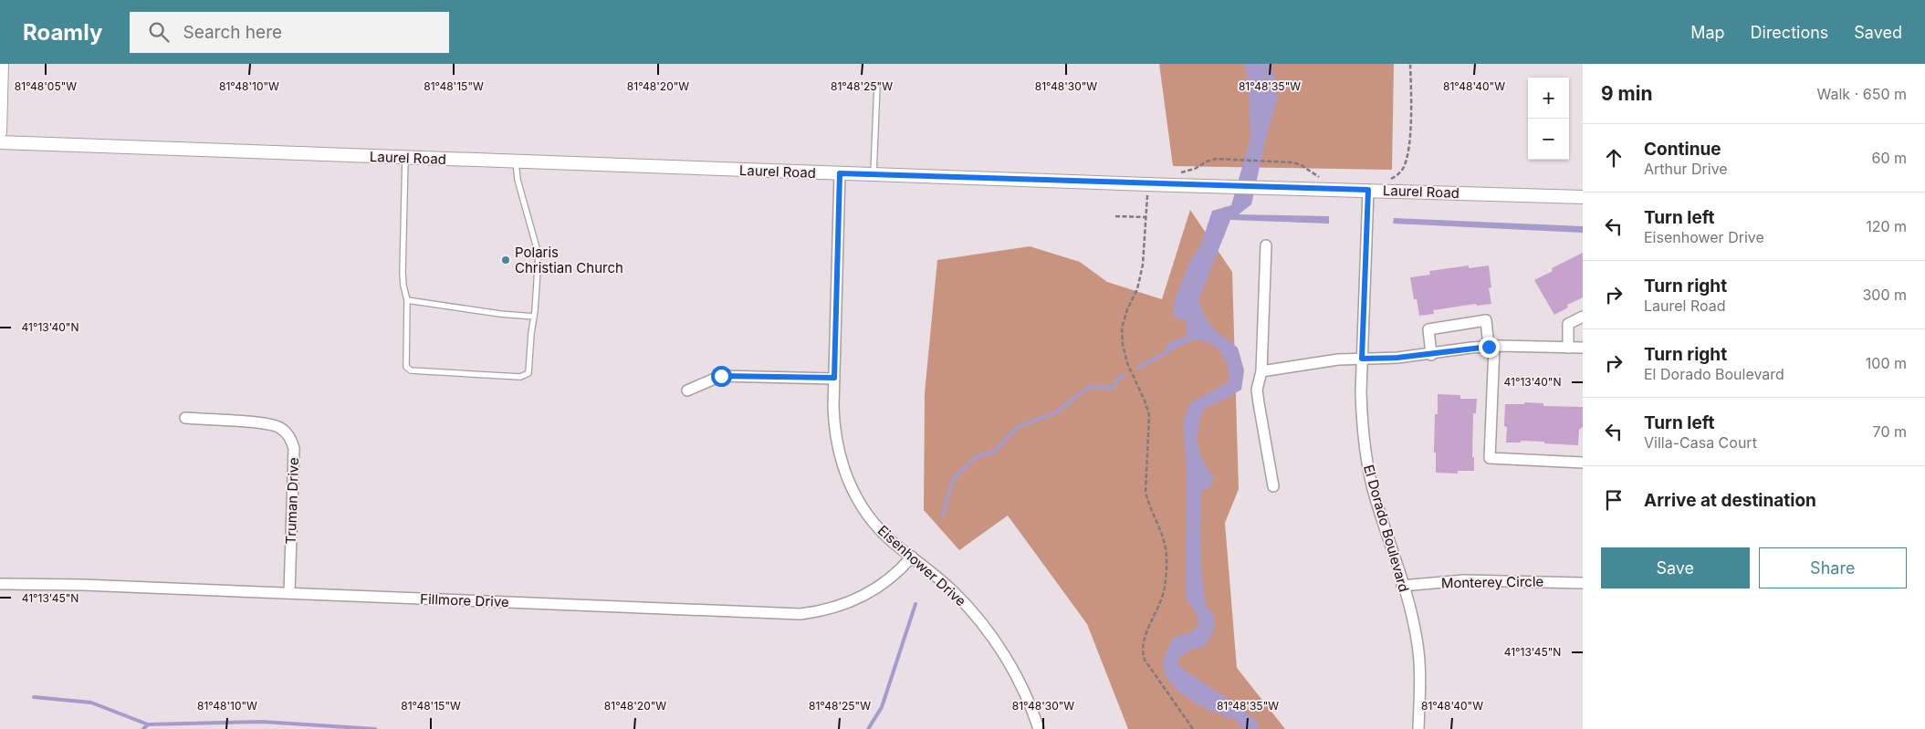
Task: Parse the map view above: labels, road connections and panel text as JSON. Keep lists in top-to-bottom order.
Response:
{
  "streets": {
    "street": [
      "Laurel Road",
      "Truman Drive",
      "El Dorado Boulevard",
      "Eisenhower Drive",
      "Monterey Circle",
      "Fillmore Drive"
    ]
  },
  "crossings": [
    ["Laurel Road", "El Dorado Boulevard"],
    ["Laurel Road", "Eisenhower Drive"],
    ["Truman Drive", "Fillmore Drive"],
    ["El Dorado Boulevard", "Monterey Circle"],
    ["Eisenhower Drive", "Fillmore Drive"]
  ],
  "places": ["Polaris Christian Church"],
  "page": {
    "header": "Roamly",
    "search": "Search here",
    "nav": ["Map", "Directions", "Saved"],
    "heading": ["9 min", "Walk · 650 m"],
    "map_buttons": ["+", "−"],
    "list": [
      ["Continue", "Arthur Drive", "60 m"],
      ["Turn left", "Eisenhower Drive", "120 m"],
      ["Turn right", "Laurel Road", "300 m"],
      ["Turn right", "El Dorado Boulevard", "100 m"],
      ["Turn left", "Villa-Casa Court", "70 m"],
      "Arrive at destination"
    ],
    "buttons": ["Save", "Share"]
  },
  "coordinates": [
    "81°48'05\"W",
    "81°48'10\"W",
    "81°48'15\"W",
    "81°48'20\"W",
    "81°48'25\"W",
    "81°48'30\"W",
    "81°48'35\"W",
    "81°48'40\"W",
    "41°13'40\"N",
    "41°13'45\"N"
  ]
}
